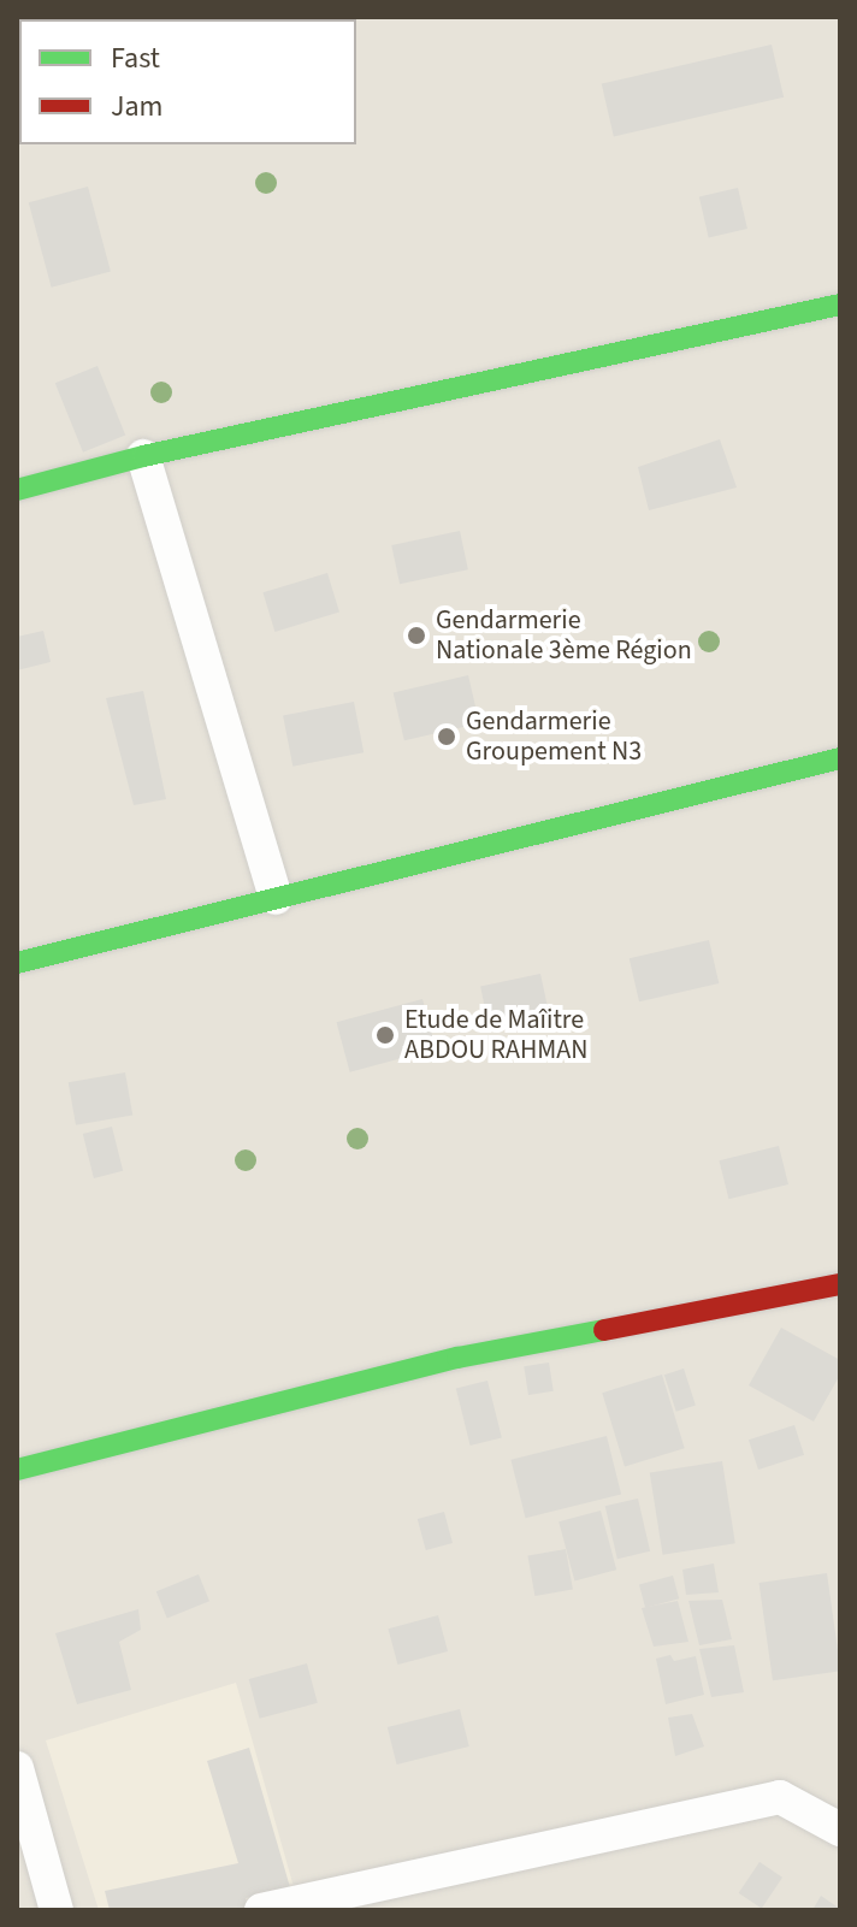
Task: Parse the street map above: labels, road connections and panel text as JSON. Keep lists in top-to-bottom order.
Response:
{
  "places": ["Gendarmerie Nationale 3ème Région", "Gendarmerie Groupement N3", "Etude de Maîitre ABDOU RAHMAN"],
  "legend": ["Fast", "Jam"]
}
